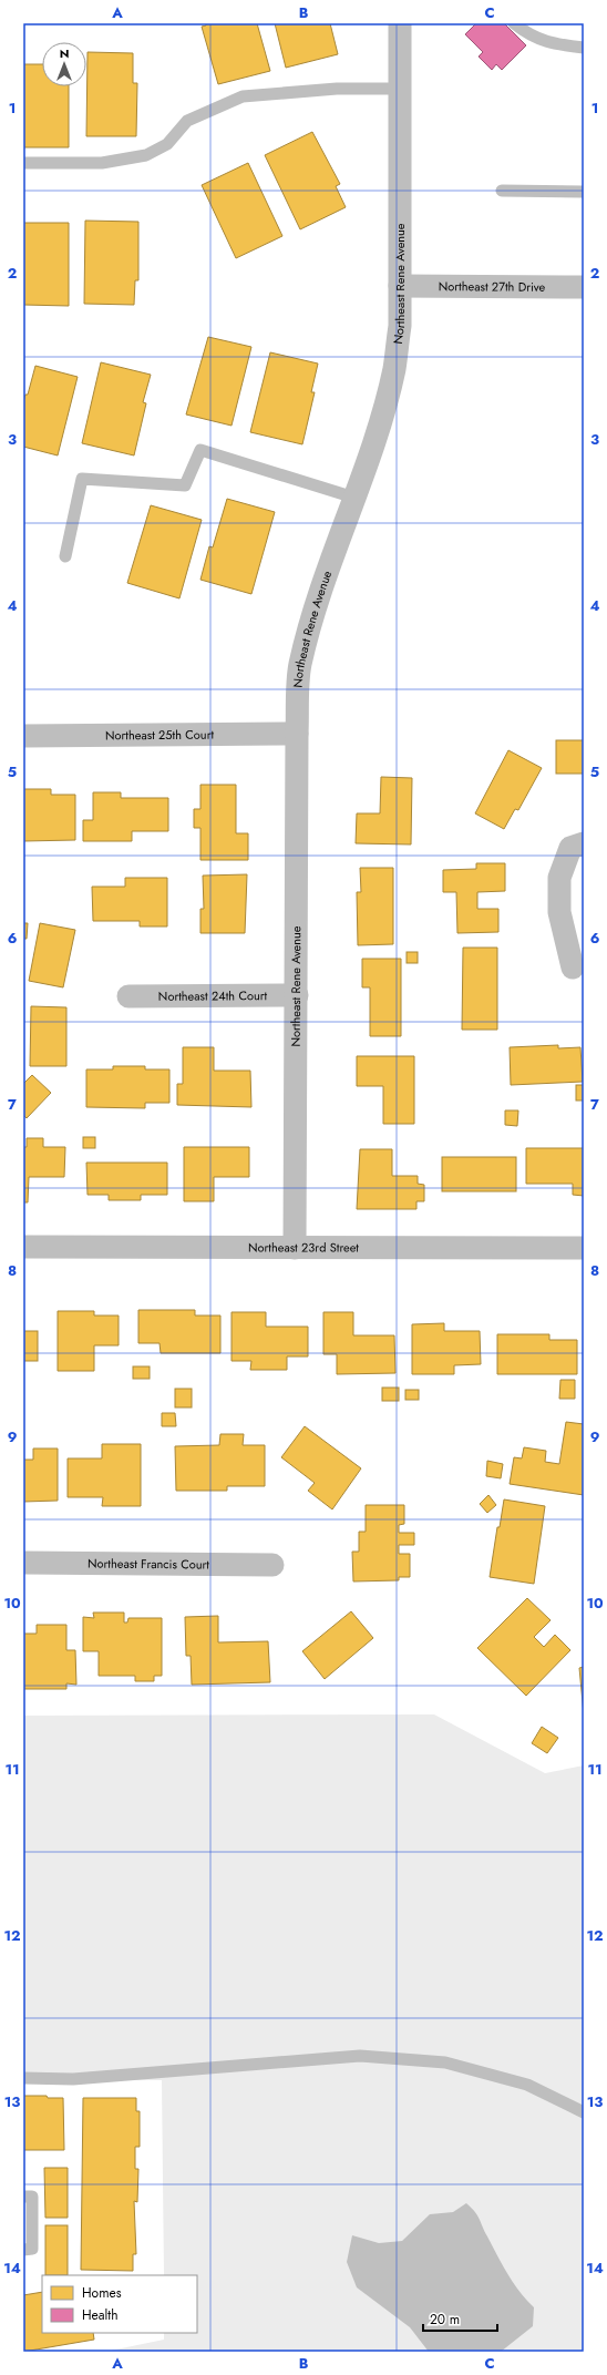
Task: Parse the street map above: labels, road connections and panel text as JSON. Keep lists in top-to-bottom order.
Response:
{
  "streets": {
    "street": [
      "Northeast Rene Avenue",
      "Northeast 27th Drive",
      "Northeast 25th Court",
      "Northeast 24th Court",
      "Northeast 23rd Street",
      "Northeast Francis Court"
    ]
  },
  "crossings": [
    ["Northeast Rene Avenue", "Northeast 27th Drive"],
    ["Northeast Rene Avenue", "Northeast 25th Court"],
    ["Northeast Rene Avenue", "Northeast 24th Court"],
    ["Northeast Rene Avenue", "Northeast 23rd Street"]
  ],
  "legend": ["Homes", "Health"],
  "scale_bar": "20 m",
  "north": "top",
  "grid": {
    "columns": ["A", "B", "C"],
    "rows": [
      "1",
      "2",
      "3",
      "4",
      "5",
      "6",
      "7",
      "8",
      "9",
      "10",
      "11",
      "12",
      "13",
      "14"
    ]
  }
}
